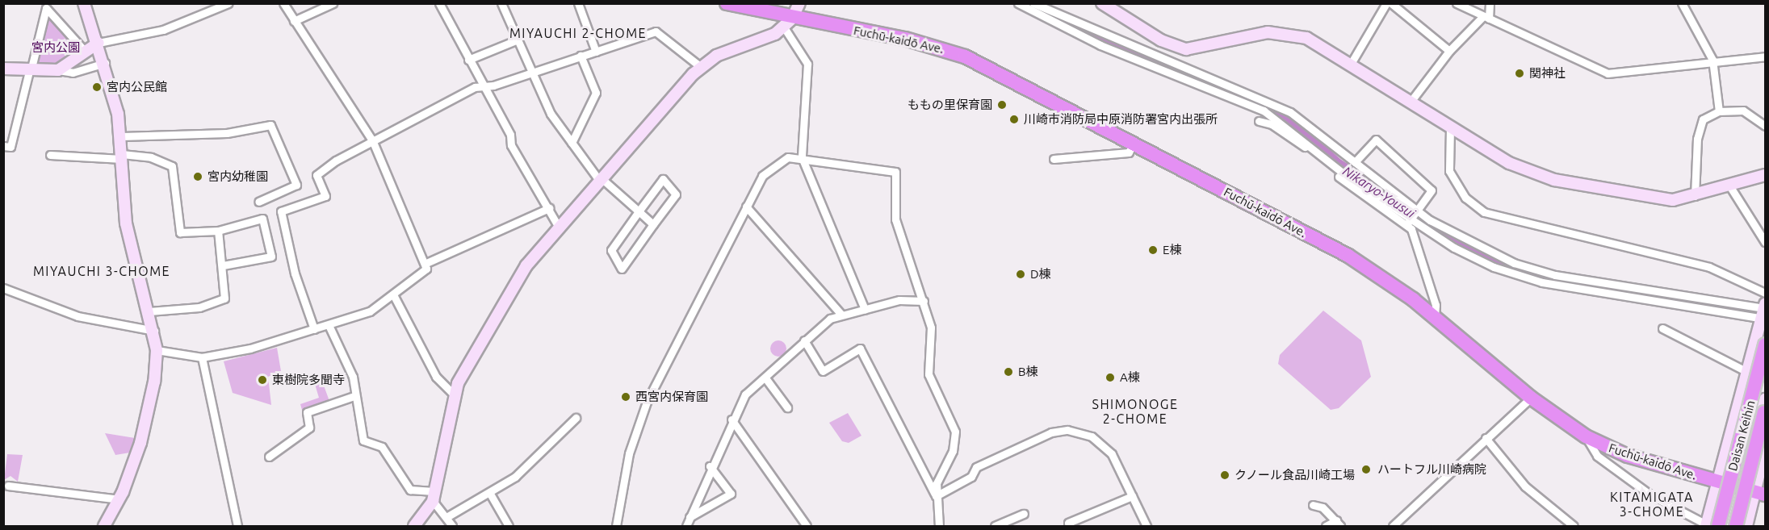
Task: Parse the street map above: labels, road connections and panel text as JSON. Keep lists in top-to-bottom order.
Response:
{
  "streets": {
    "highway": ["Fuchū-kaidō Ave.", "Daisan Keihin"]
  },
  "districts": [
    "MIYAUCHI 2-CHOME",
    "MIYAUCHI 3-CHOME",
    "SHIMONOGE 2-CHOME",
    "KITAMIGATA 3-CHOME"
  ],
  "water": ["Nikaryo-Yousui"],
  "parks": ["宮内公園"],
  "places": [
    "関神社",
    "宮内公民館",
    "ももの里保育園",
    "川崎市消防局中原消防署宮内出張所",
    "宮内幼稚園",
    "E棟",
    "D棟",
    "B棟",
    "A棟",
    "東樹院多聞寺",
    "西宮内保育園",
    "ハートフル川崎病院",
    "クノール食品川崎工場"
  ]
}
